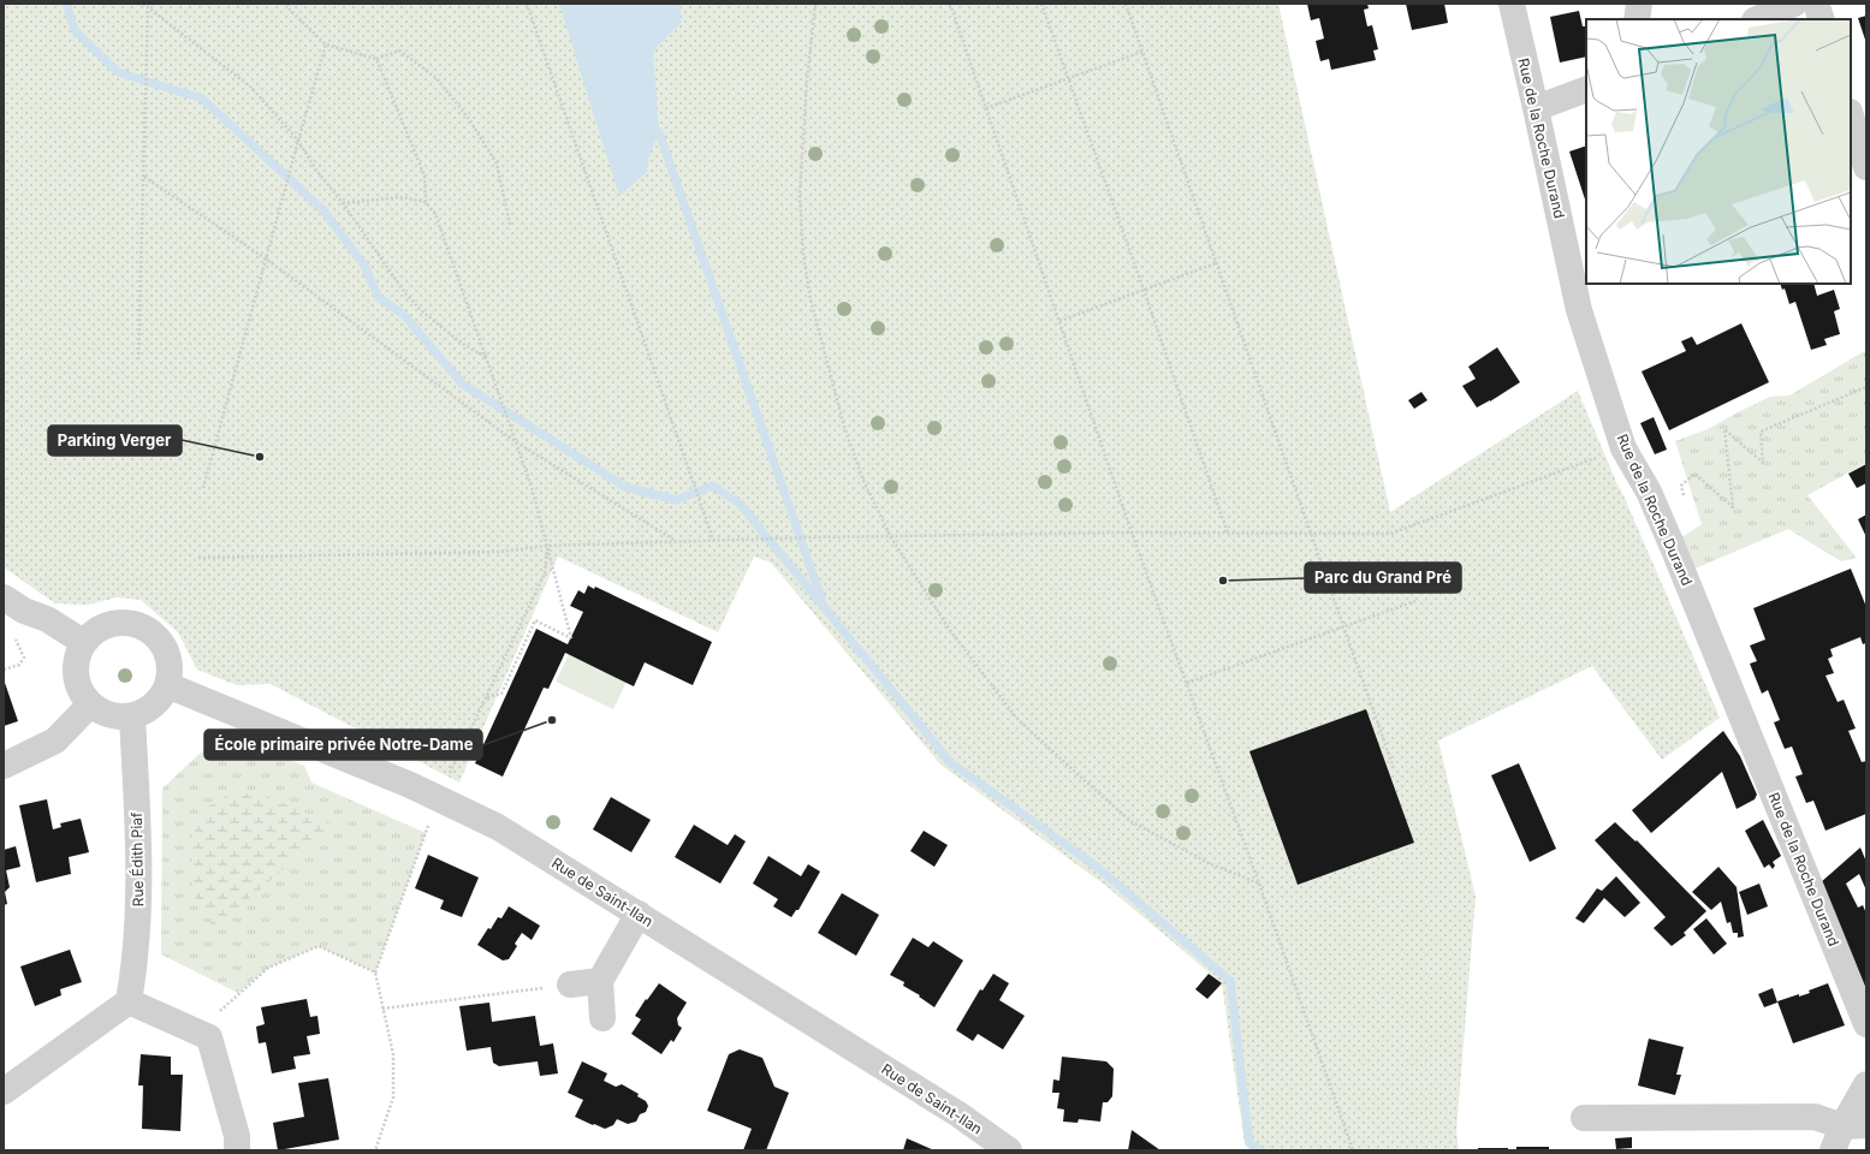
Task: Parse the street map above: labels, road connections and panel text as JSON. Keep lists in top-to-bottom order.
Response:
{
  "streets": {
    "street": ["Rue de la Roche Durand", "Rue Édith Piaf", "Rue de Saint-Ilan"]
  },
  "crossings": [
    ["Rue Édith Piaf", "Rue de Saint-Ilan"]
  ],
  "places": ["Parking Verger", "Parc du Grand Pré", "École primaire privée Notre-Dame"]
}
